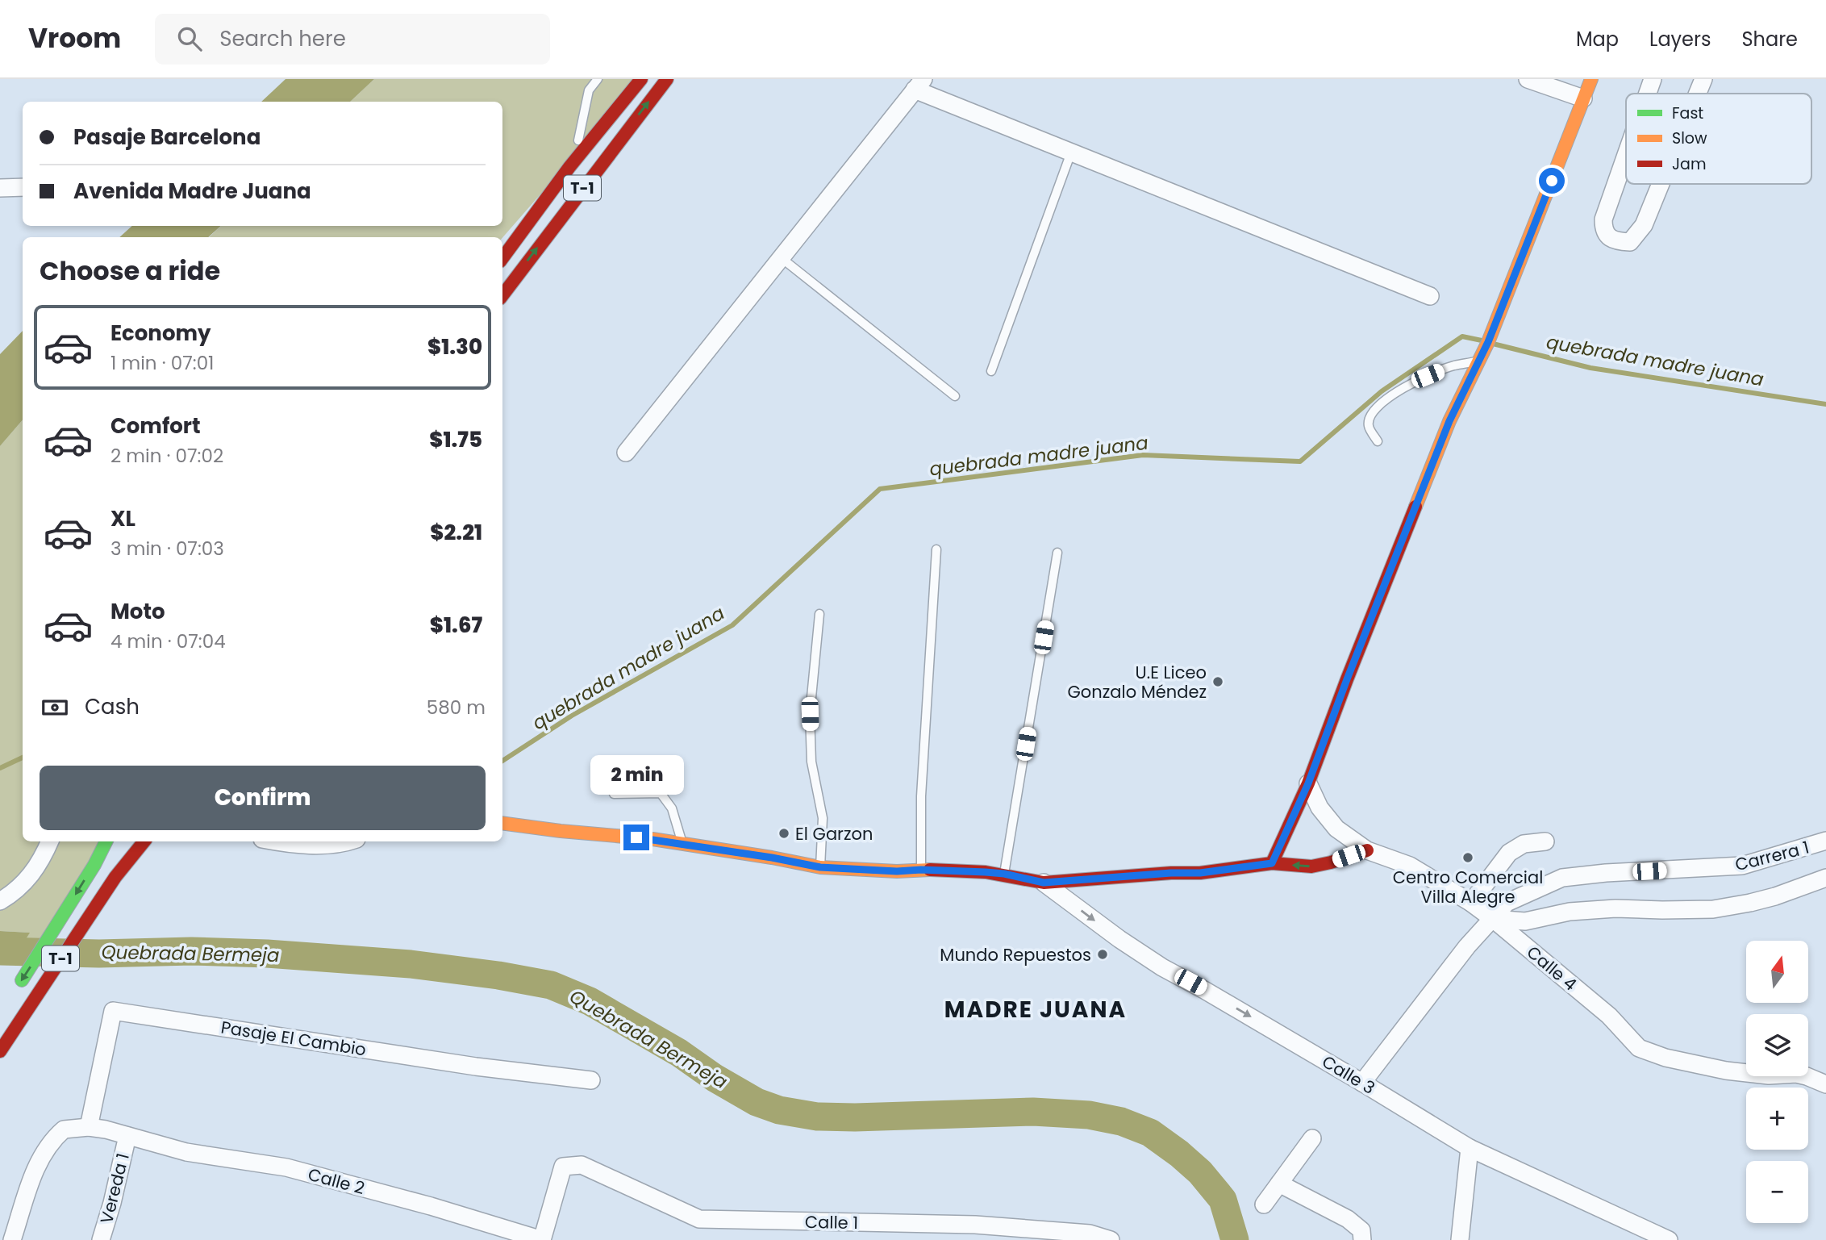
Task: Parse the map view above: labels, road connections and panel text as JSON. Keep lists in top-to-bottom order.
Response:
{
  "streets": {
    "main road": ["T-1"],
    "street": [
      "Carrera 1",
      "Calle 4",
      "Pasaje El Cambio",
      "Calle 3",
      "Calle 2",
      "Vereda 1",
      "Calle 1"
    ]
  },
  "crossings": [
    ["Carrera 1", "Calle 4"],
    ["Carrera 1", "Calle 3"],
    ["Pasaje El Cambio", "Calle 2"],
    ["Calle 2", "Vereda 1"],
    ["Calle 2", "Calle 1"]
  ],
  "one_way": ["Calle 3"],
  "districts": ["MADRE JUANA"],
  "water": ["quebrada madre juana", "Quebrada Bermeja"],
  "places": [
    "U.E Liceo Gonzalo Méndez",
    "El Garzon",
    "Centro Comercial Villa Alegre",
    "Mundo Repuestos"
  ],
  "legend": ["Fast", "Slow", "Jam"],
  "north": "top",
  "page": {
    "header": "Vroom",
    "search": "Search here",
    "nav": ["Map", "Layers", "Share"],
    "banner": ["Pasaje Barcelona", "Avenida Madre Juana"],
    "heading": "Choose a ride",
    "list": [
      {
        "name": "Economy",
        "note": "1 min · 07:01",
        "value": "$1.30"
      },
      {
        "name": "Comfort",
        "note": "2 min · 07:02",
        "value": "$1.75"
      },
      {
        "name": "XL",
        "note": "3 min · 07:03",
        "value": "$2.21"
      },
      {
        "name": "Moto",
        "note": "4 min · 07:04",
        "value": "$1.67"
      }
    ],
    "pay": ["Cash", "580 m"],
    "buttons": "Confirm",
    "bubble": "2 min",
    "map_buttons": ["+", "−"]
  }
}
